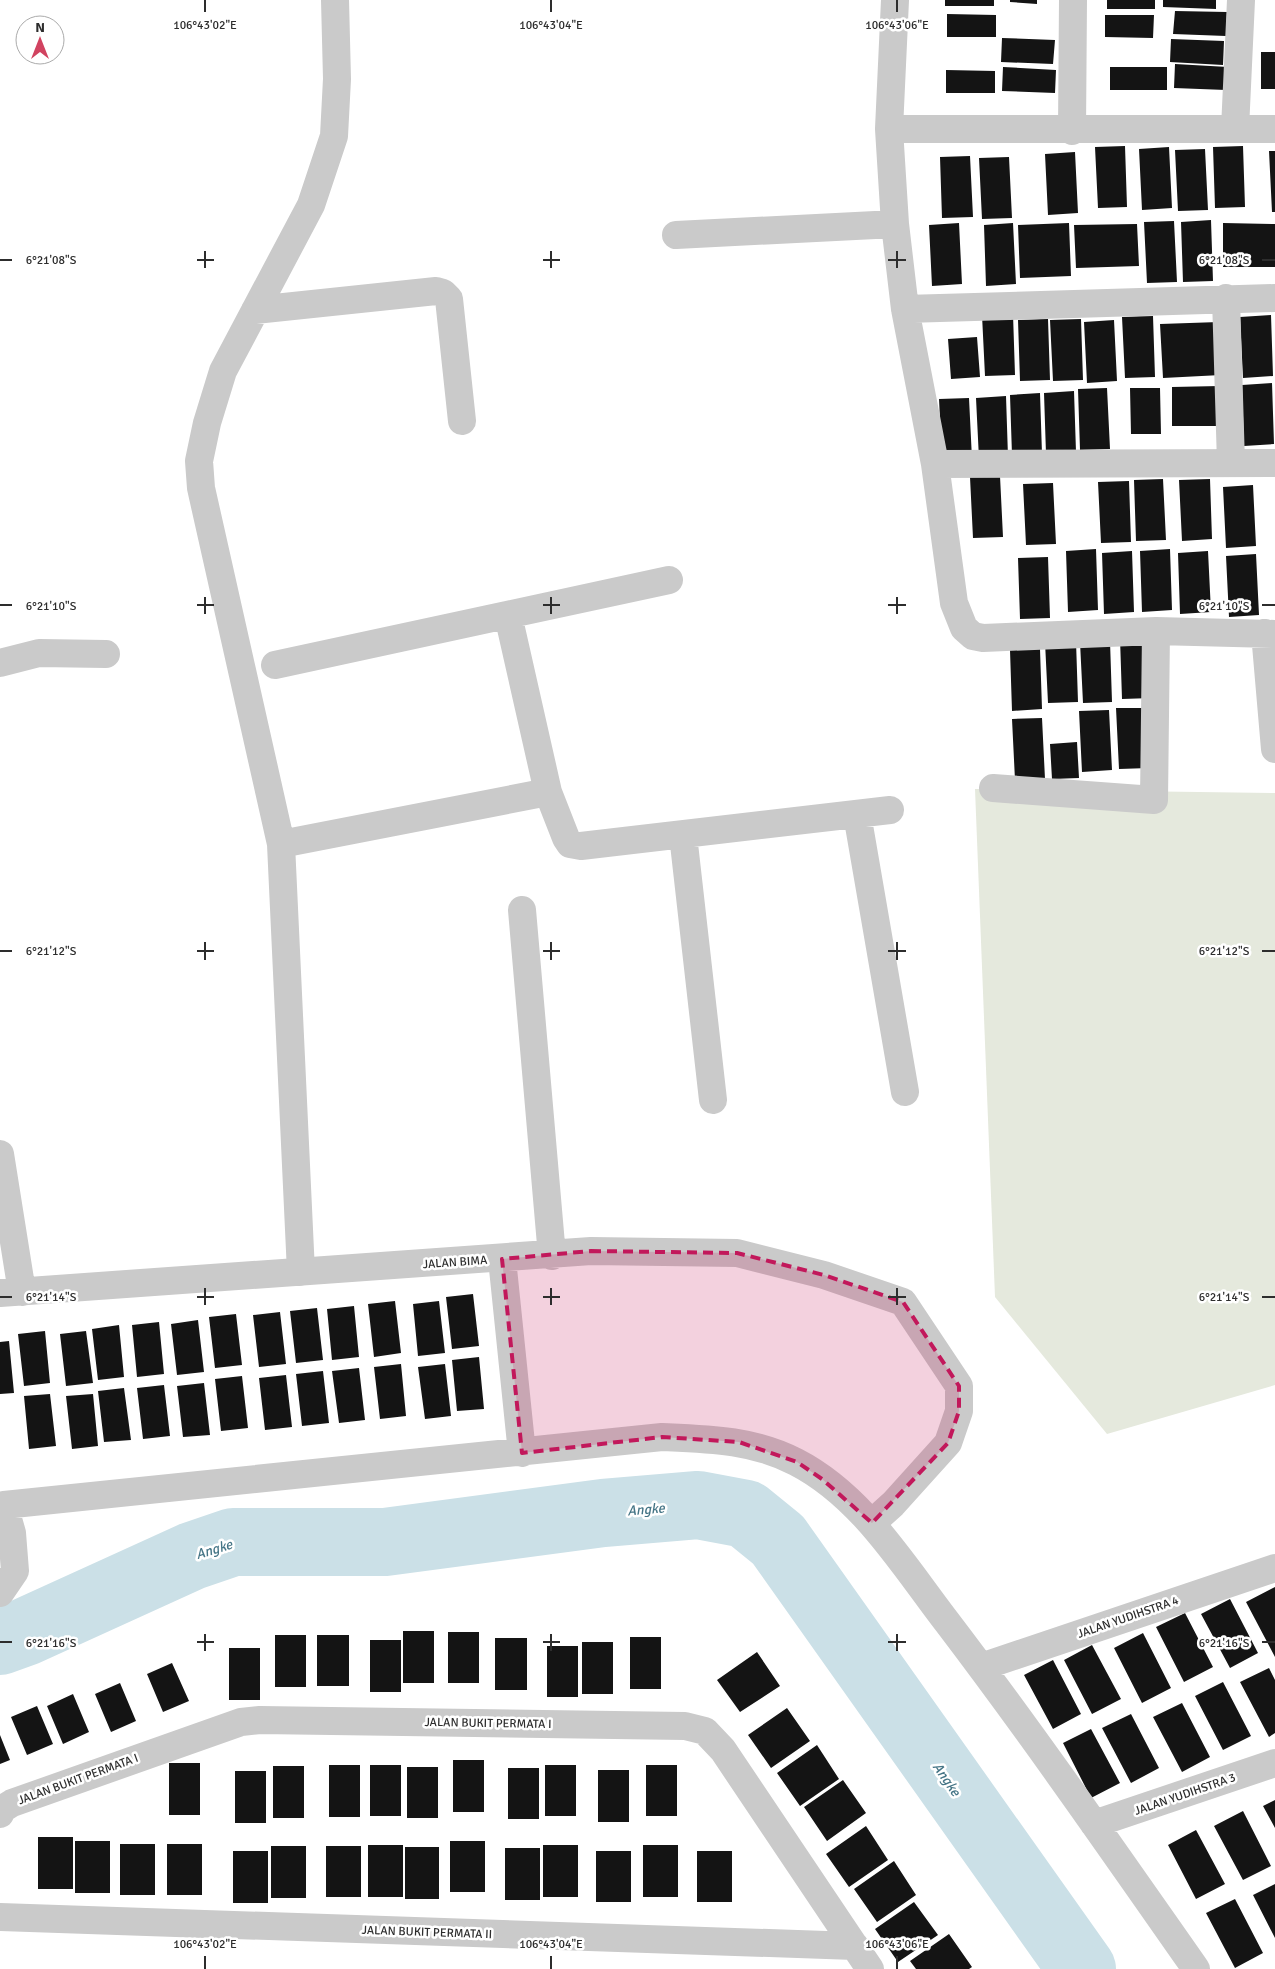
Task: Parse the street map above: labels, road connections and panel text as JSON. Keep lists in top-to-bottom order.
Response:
{
  "streets": {
    "street": [
      "JALAN BIMA",
      "JALAN YUDIHSTRA 4",
      "JALAN BUKIT PERMATA I",
      "JALAN YUDIHSTRA 3",
      "JALAN BUKIT PERMATA II"
    ]
  },
  "crossings": [
    ["JALAN BUKIT PERMATA I", "JALAN BUKIT PERMATA II"]
  ],
  "water": ["Angke"],
  "north": "top",
  "coordinates": [
    "106°43'02\"E",
    "106°43'04\"E",
    "106°43'06\"E",
    "6°21'08\"S",
    "6°21'10\"S",
    "6°21'12\"S",
    "6°21'14\"S",
    "6°21'16\"S"
  ]
}
